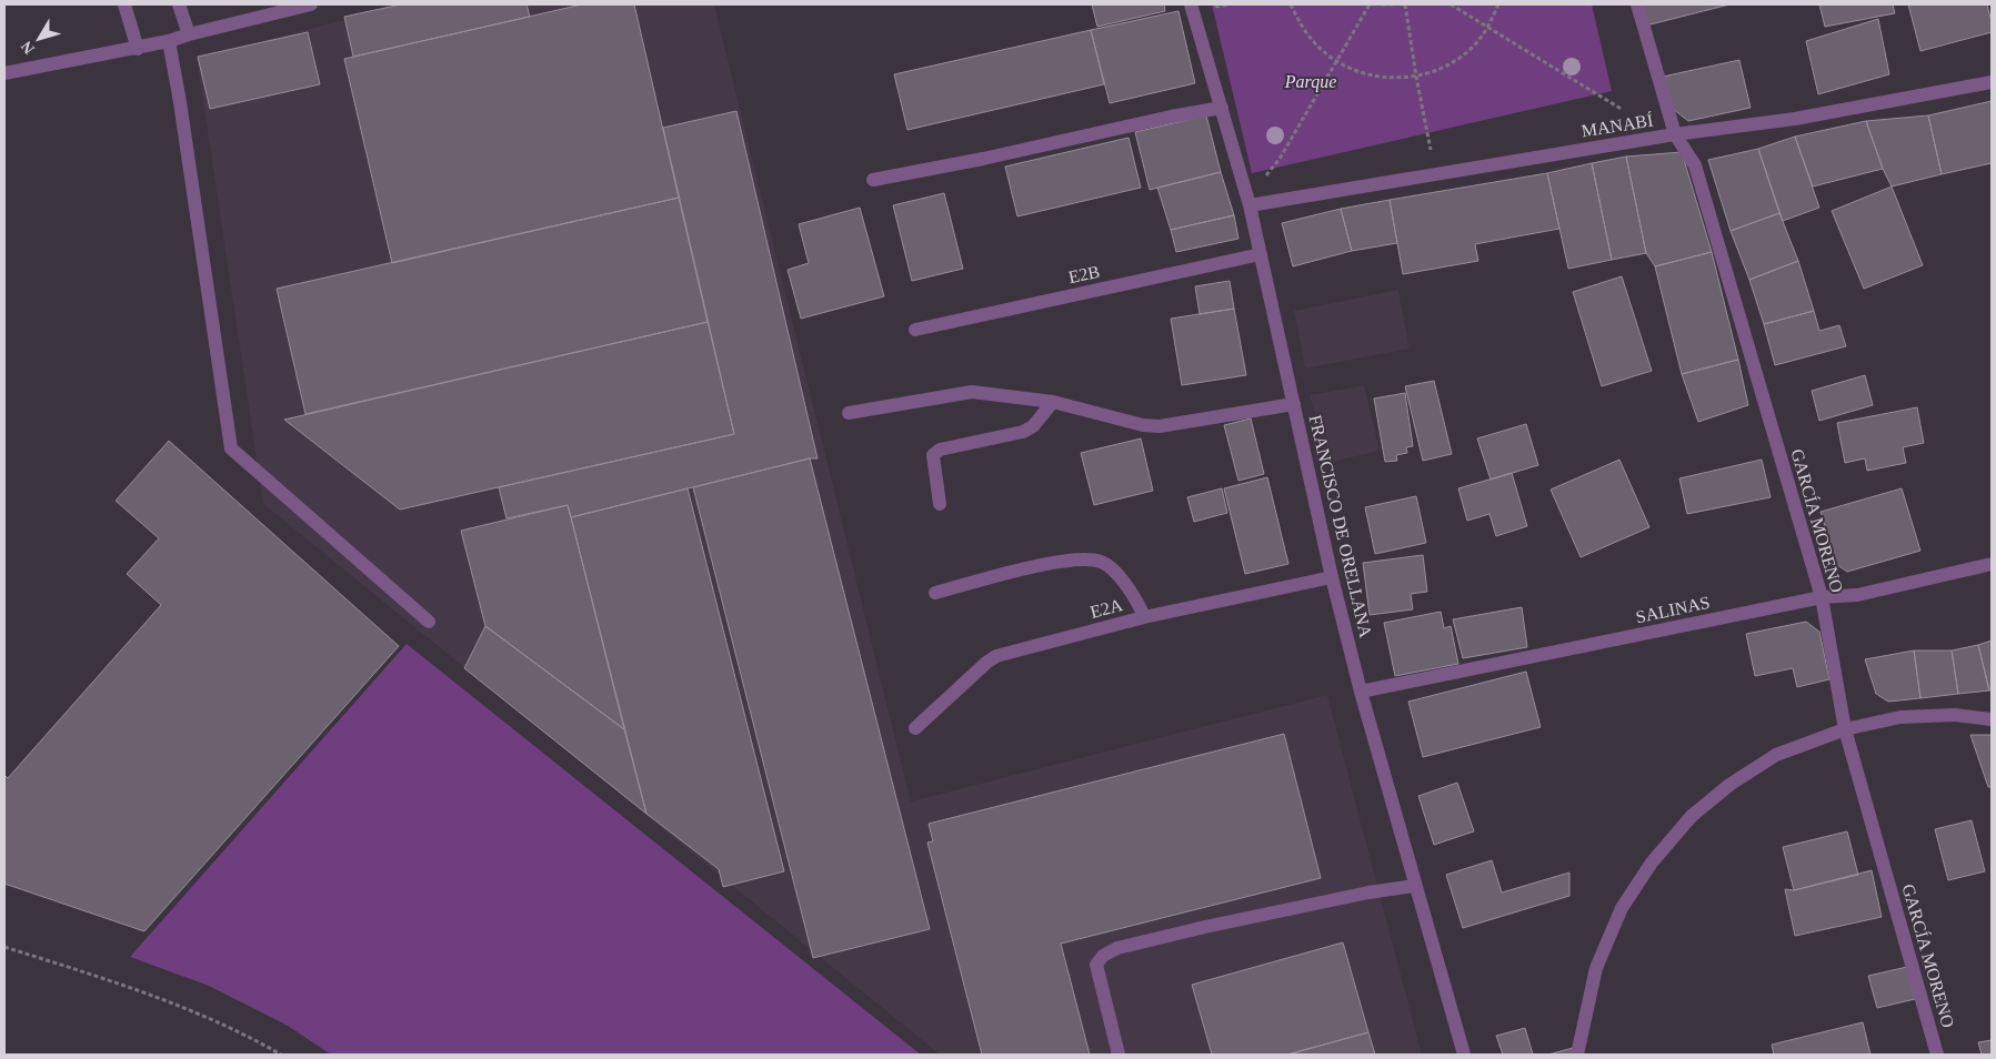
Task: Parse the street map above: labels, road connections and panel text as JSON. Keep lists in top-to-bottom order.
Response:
{
  "streets": {
    "street": [
      "MANABÍ",
      "E2B",
      "GARCÍA MORENO",
      "FRANCISCO DE ORELLANA",
      "E2A",
      "SALINAS"
    ]
  },
  "crossings": [
    ["MANABÍ", "GARCÍA MORENO"],
    ["MANABÍ", "FRANCISCO DE ORELLANA"],
    ["E2B", "FRANCISCO DE ORELLANA"],
    ["GARCÍA MORENO", "SALINAS"],
    ["FRANCISCO DE ORELLANA", "E2A"],
    ["FRANCISCO DE ORELLANA", "SALINAS"]
  ],
  "parks": ["Parque"],
  "north": "bottom left"
}
